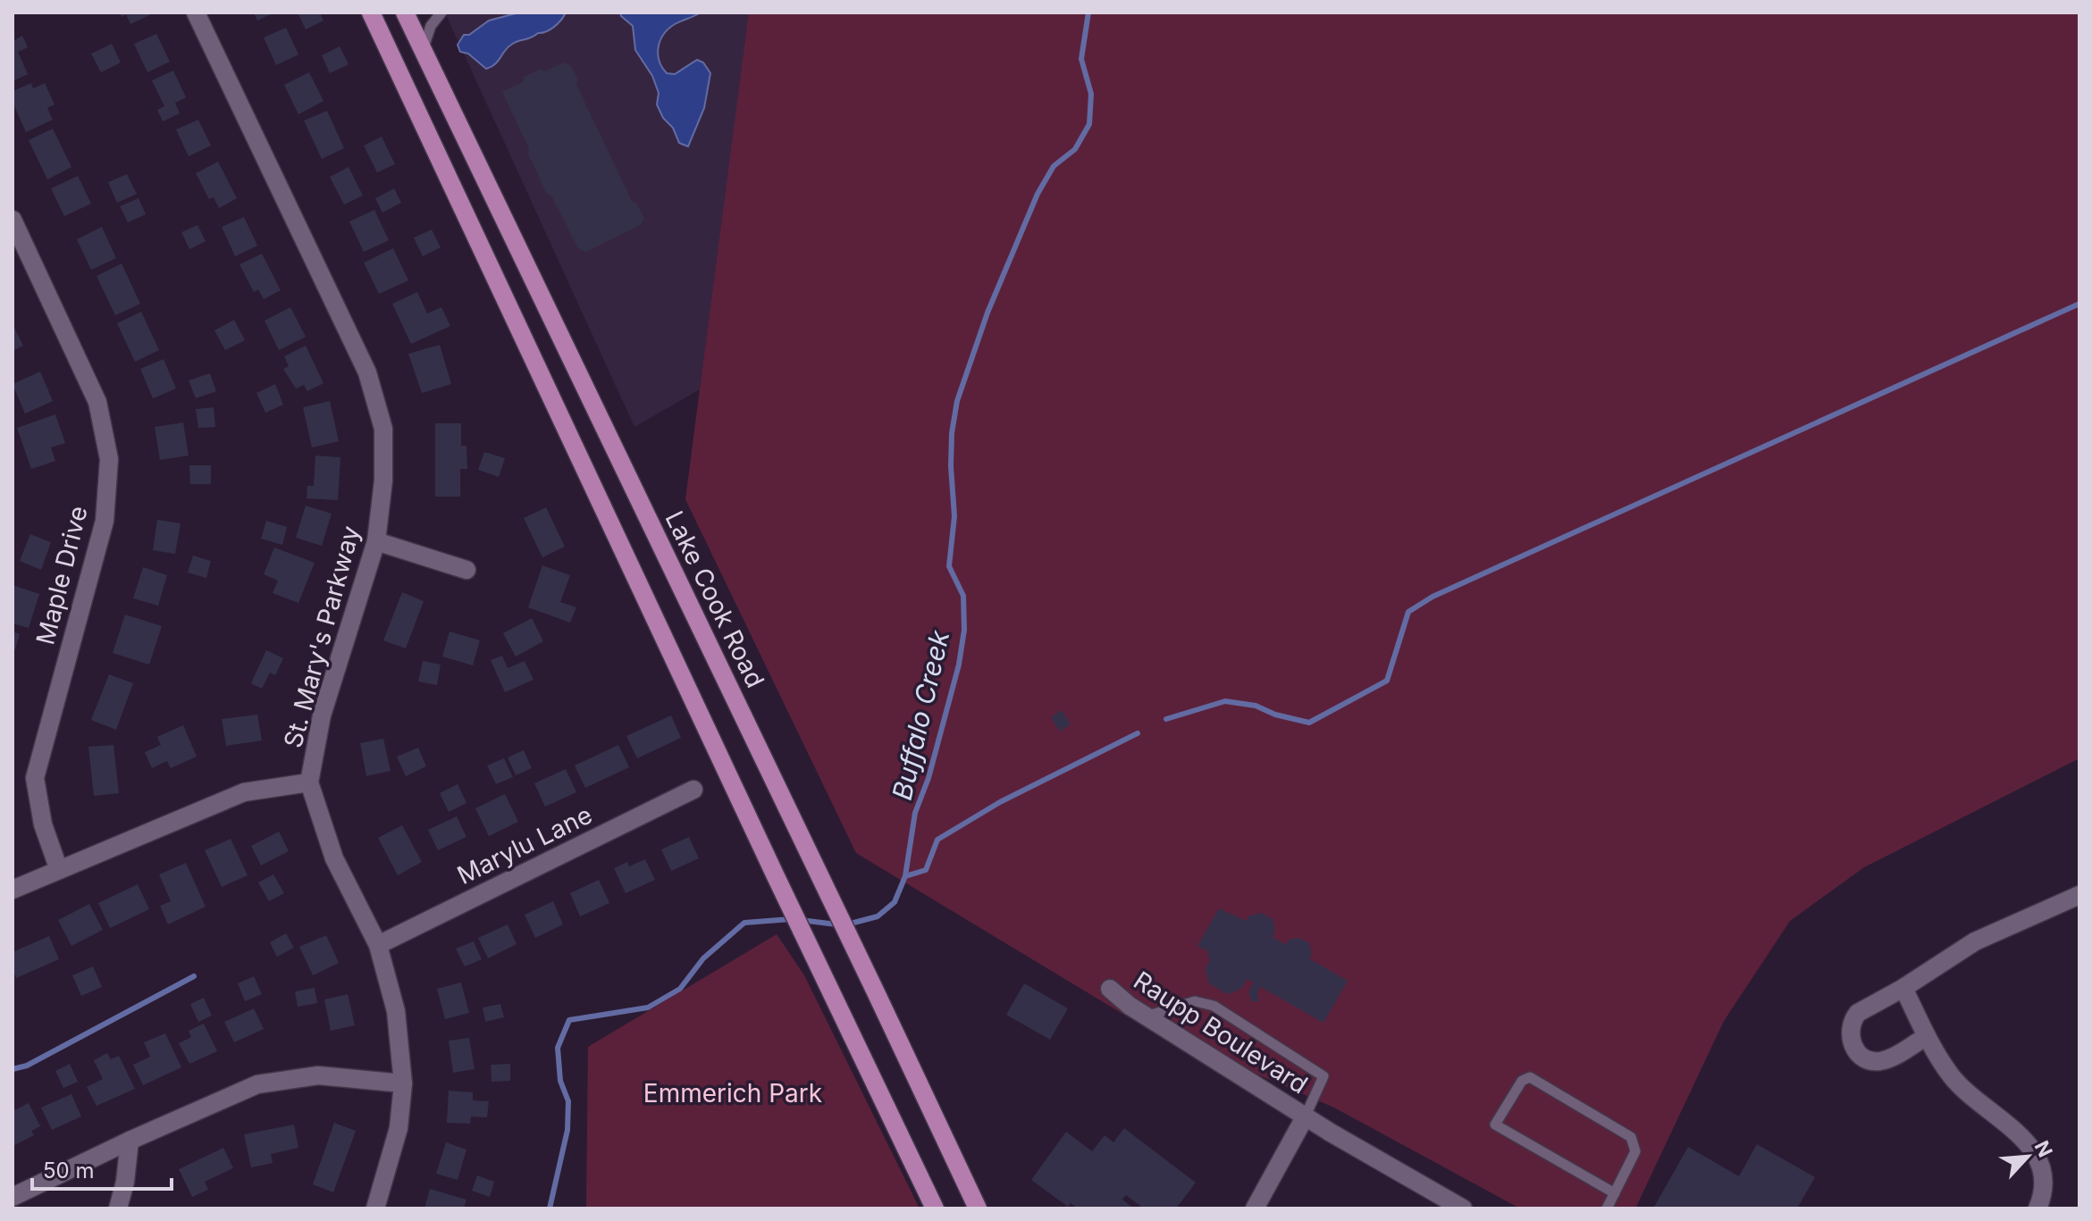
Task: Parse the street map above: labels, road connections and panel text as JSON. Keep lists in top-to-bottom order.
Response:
{
  "streets": {
    "main road": ["Lake Cook Road"],
    "street": [
      "Maple Drive",
      "St. Mary's Parkway",
      "Marylu Lane",
      "Raupp Boulevard"
    ]
  },
  "crossings": [
    ["St. Mary's Parkway", "Marylu Lane"]
  ],
  "water": ["Buffalo Creek"],
  "parks": ["Emmerich Park"],
  "scale_bar": "50 m",
  "north": "top right"
}
